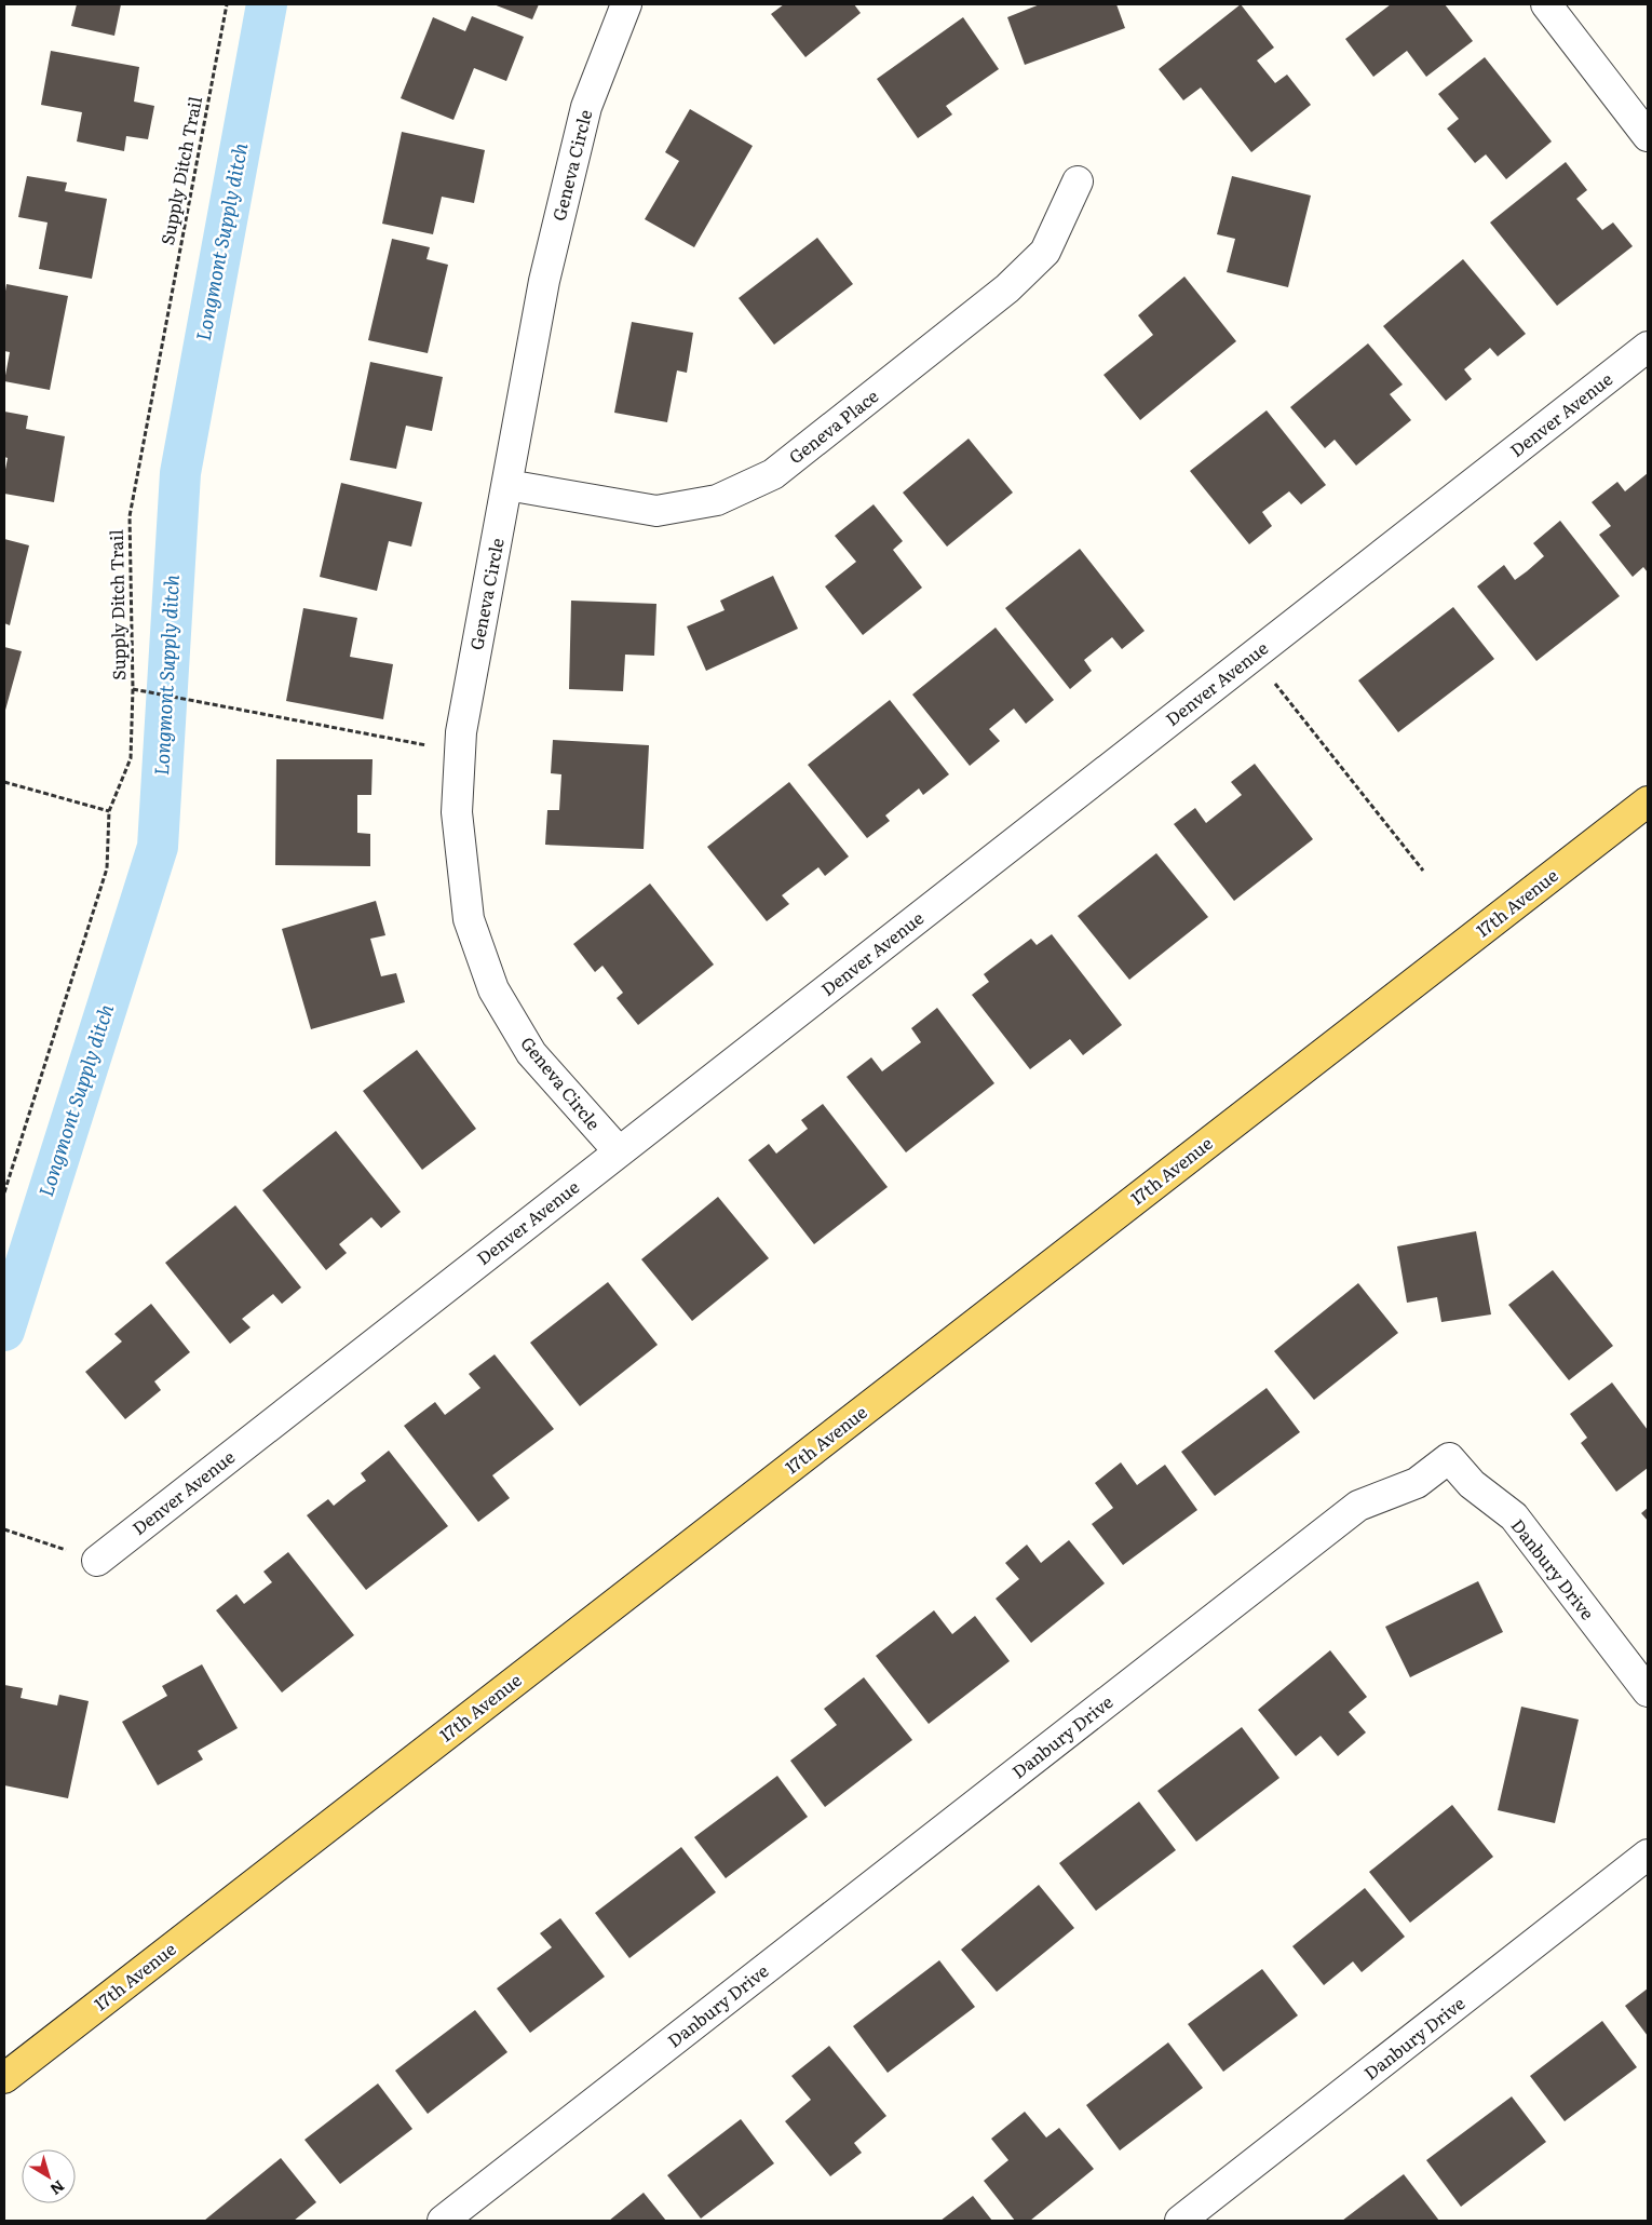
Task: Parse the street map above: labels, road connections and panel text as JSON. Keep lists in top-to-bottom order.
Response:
{
  "streets": {
    "main road": ["17th Avenue"],
    "street": [
      "Geneva Circle",
      "Denver Avenue",
      "Geneva Place",
      "Danbury Drive"
    ],
    "path": ["Supply Ditch Trail"]
  },
  "crossings": [
    ["Geneva Circle", "Denver Avenue"],
    ["Geneva Circle", "Geneva Place"]
  ],
  "water": ["Longmont Supply ditch"],
  "north": "bottom right"
}
